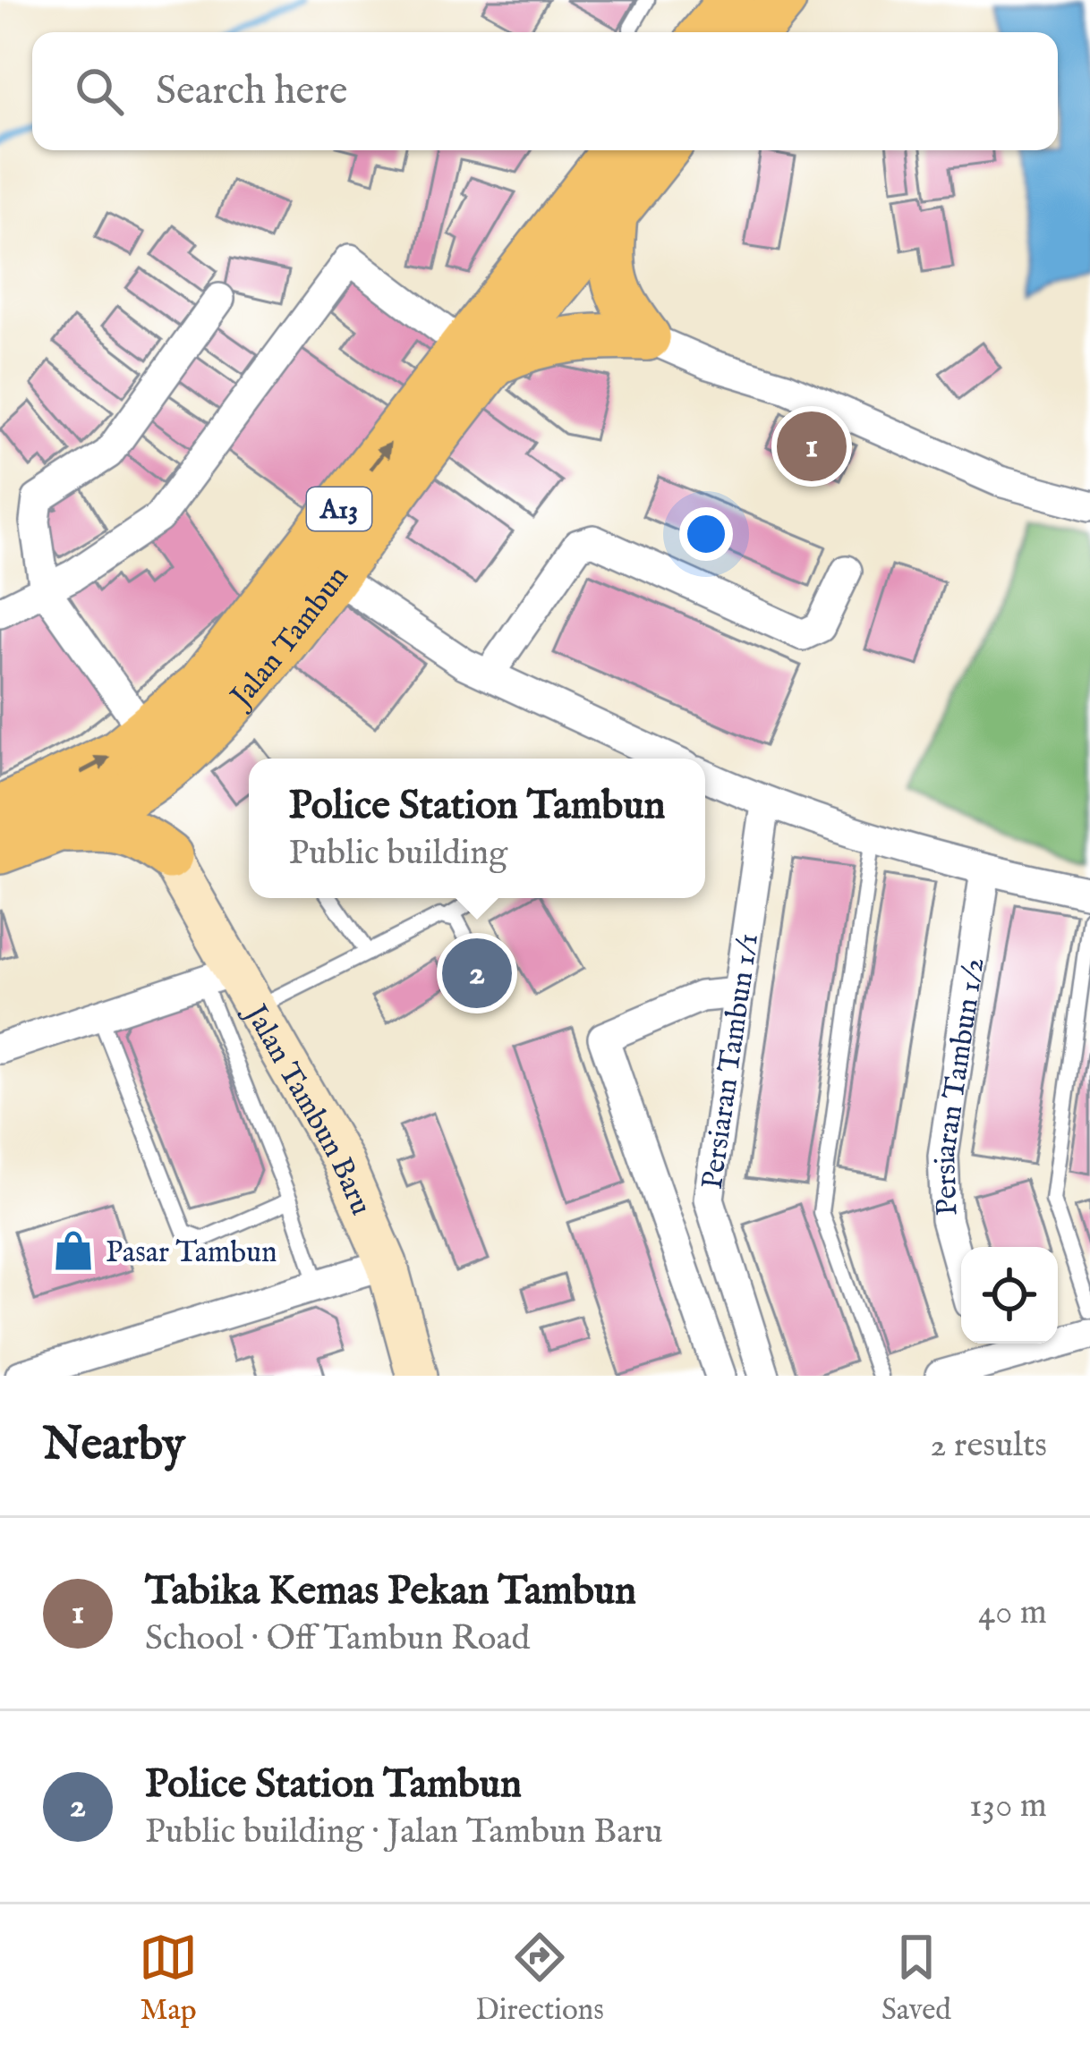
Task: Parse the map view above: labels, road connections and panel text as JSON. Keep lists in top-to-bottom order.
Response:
{
  "streets": {
    "main road": ["A13", "Jalan Tambun", "Jalan Tambun Baru"],
    "street": ["Persiaran Tambun 1/1", "Persiaran Tambun 1/2"]
  },
  "places": {
    "shop": ["Pasar Tambun"]
  },
  "page": {
    "search": "Search here",
    "pins": ["1", "2"],
    "popup": ["Police Station Tambun", "Public building"],
    "heading": ["Nearby", "2 results"],
    "list": [
      {
        "mark": "1",
        "name": "Tabika Kemas Pekan Tambun",
        "note": "School · Off Tambun Road",
        "value": "40 m"
      },
      {
        "mark": "2",
        "name": "Police Station Tambun",
        "note": "Public building · Jalan Tambun Baru",
        "value": "130 m"
      }
    ],
    "nav": ["Map", "Directions", "Saved"]
  }
}
